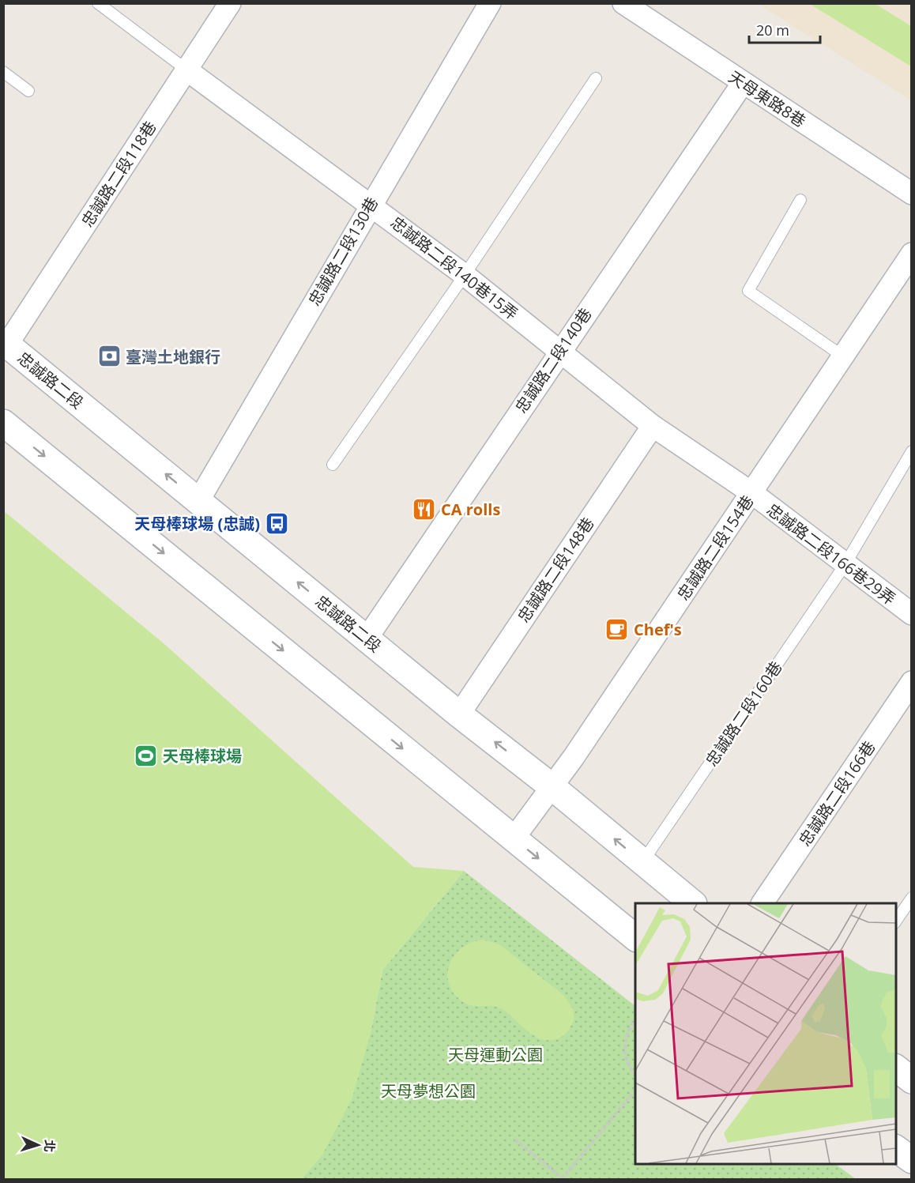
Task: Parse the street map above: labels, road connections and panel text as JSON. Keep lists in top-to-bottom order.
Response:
{
  "streets": {
    "street": [
      "天母東路8巷",
      "忠誠路二段118巷",
      "忠誠路二段130巷",
      "忠誠路二段140巷15弄",
      "忠誠路二段140巷",
      "忠誠路二段",
      "忠誠路二段154巷",
      "忠誠路二段166巷29弄",
      "忠誠路二段148巷",
      "忠誠路二段166巷"
    ],
    "lane": ["忠誠路二段160巷"]
  },
  "crossings": [
    ["天母東路8巷", "忠誠路二段140巷"],
    ["忠誠路二段118巷", "忠誠路二段140巷15弄"],
    ["忠誠路二段118巷", "忠誠路二段"],
    ["忠誠路二段130巷", "忠誠路二段140巷15弄"],
    ["忠誠路二段130巷", "忠誠路二段"],
    ["忠誠路二段140巷15弄", "忠誠路二段140巷"],
    ["忠誠路二段140巷15弄", "忠誠路二段166巷29弄"],
    ["忠誠路二段140巷15弄", "忠誠路二段148巷"],
    ["忠誠路二段140巷", "忠誠路二段"],
    ["忠誠路二段", "忠誠路二段154巷"],
    ["忠誠路二段", "忠誠路二段148巷"],
    ["忠誠路二段", "忠誠路二段160巷"],
    ["忠誠路二段154巷", "忠誠路二段166巷29弄"],
    ["忠誠路二段166巷29弄", "忠誠路二段148巷"],
    ["忠誠路二段166巷29弄", "忠誠路二段160巷"]
  ],
  "parks": ["天母運動公園", "天母夢想公園"],
  "places": {
    "bank": ["臺灣土地銀行"],
    "restaurant": ["CA rolls"],
    "bus stop": ["天母棒球場 (忠誠)"],
    "cafe": ["Chef's"],
    "sports": ["天母棒球場"]
  },
  "scale_bar": "20 m",
  "north": "right"
}
